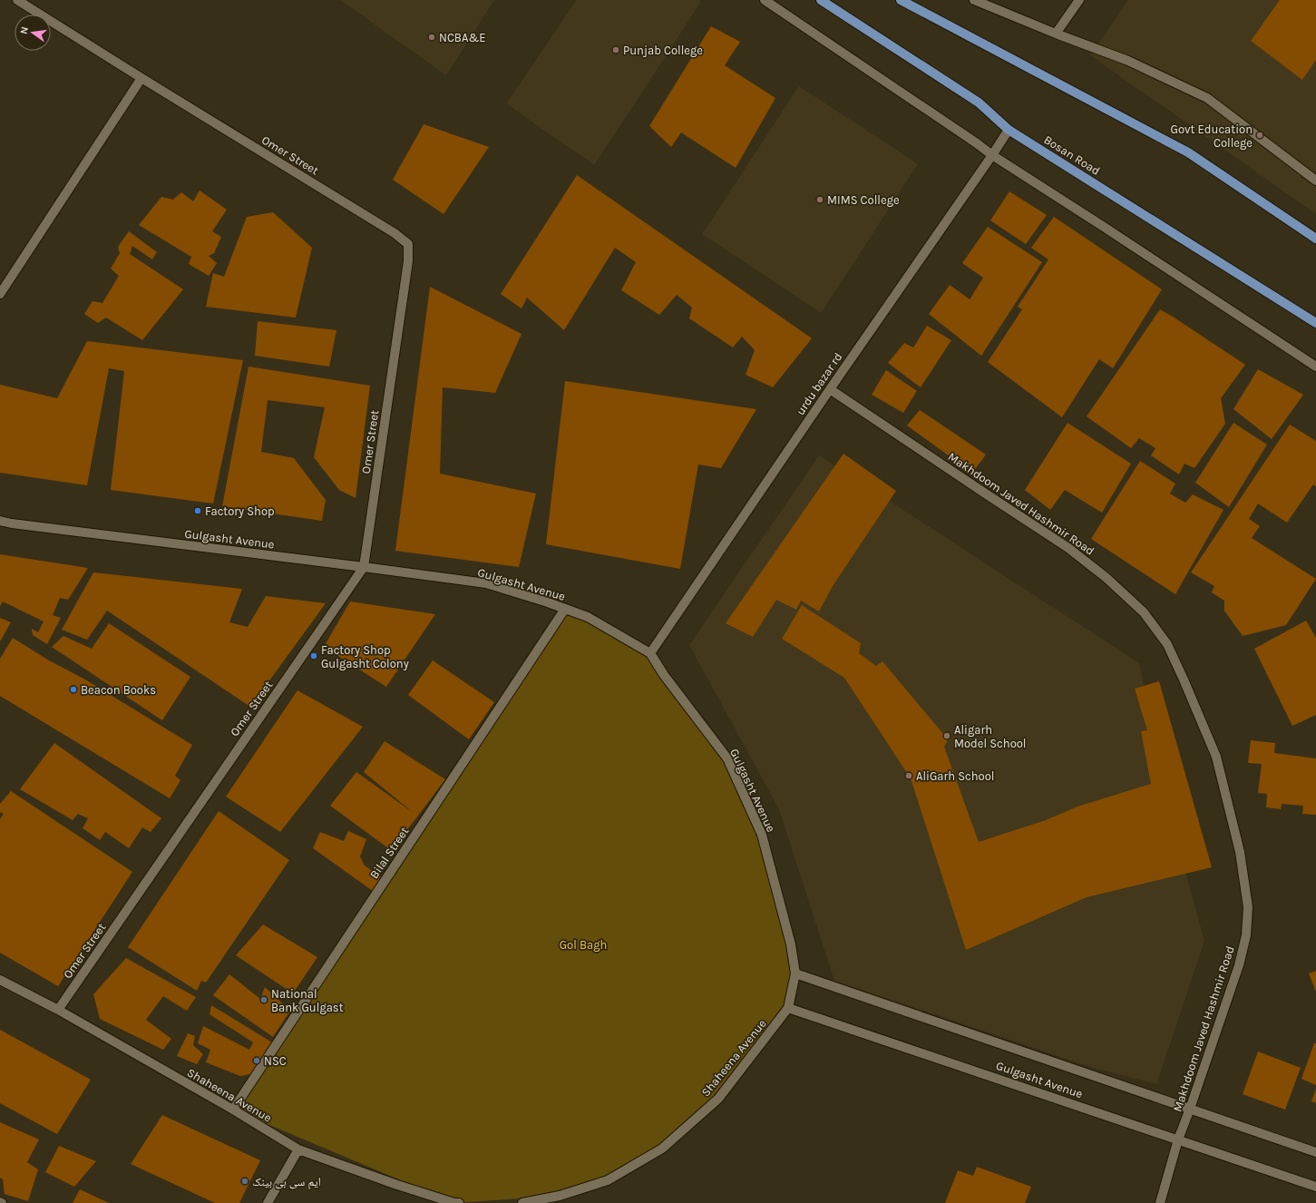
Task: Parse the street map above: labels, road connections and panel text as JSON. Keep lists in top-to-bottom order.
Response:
{
  "streets": {
    "main road": ["Bosan Road"],
    "street": [
      "Omer Street",
      "urdu bazar rd",
      "Makhdoom Javed Hashmir Road",
      "Gulgasht Avenue",
      "Bilal Street",
      "Shaheena Avenue"
    ]
  },
  "crossings": [
    ["Omer Street", "Gulgasht Avenue"],
    ["Omer Street", "Shaheena Avenue"],
    ["Bosan Road", "urdu bazar rd"],
    ["urdu bazar rd", "Makhdoom Javed Hashmir Road"],
    ["urdu bazar rd", "Gulgasht Avenue"],
    ["Makhdoom Javed Hashmir Road", "Gulgasht Avenue"],
    ["Gulgasht Avenue", "Bilal Street"],
    ["Gulgasht Avenue", "Shaheena Avenue"],
    ["Bilal Street", "Shaheena Avenue"]
  ],
  "parks": ["Gol Bagh"],
  "places": [
    "NCBA&E",
    "Punjab College",
    "Govt Education College",
    "MIMS College",
    "Factory Shop",
    "Factory Shop Gulgasht Colony",
    "Beacon Books",
    "Aligarh Model School",
    "AliGarh School",
    "National Bank Gulgast",
    "NSC",
    "ایم سی بی بینک"
  ],
  "north": "left"
}
